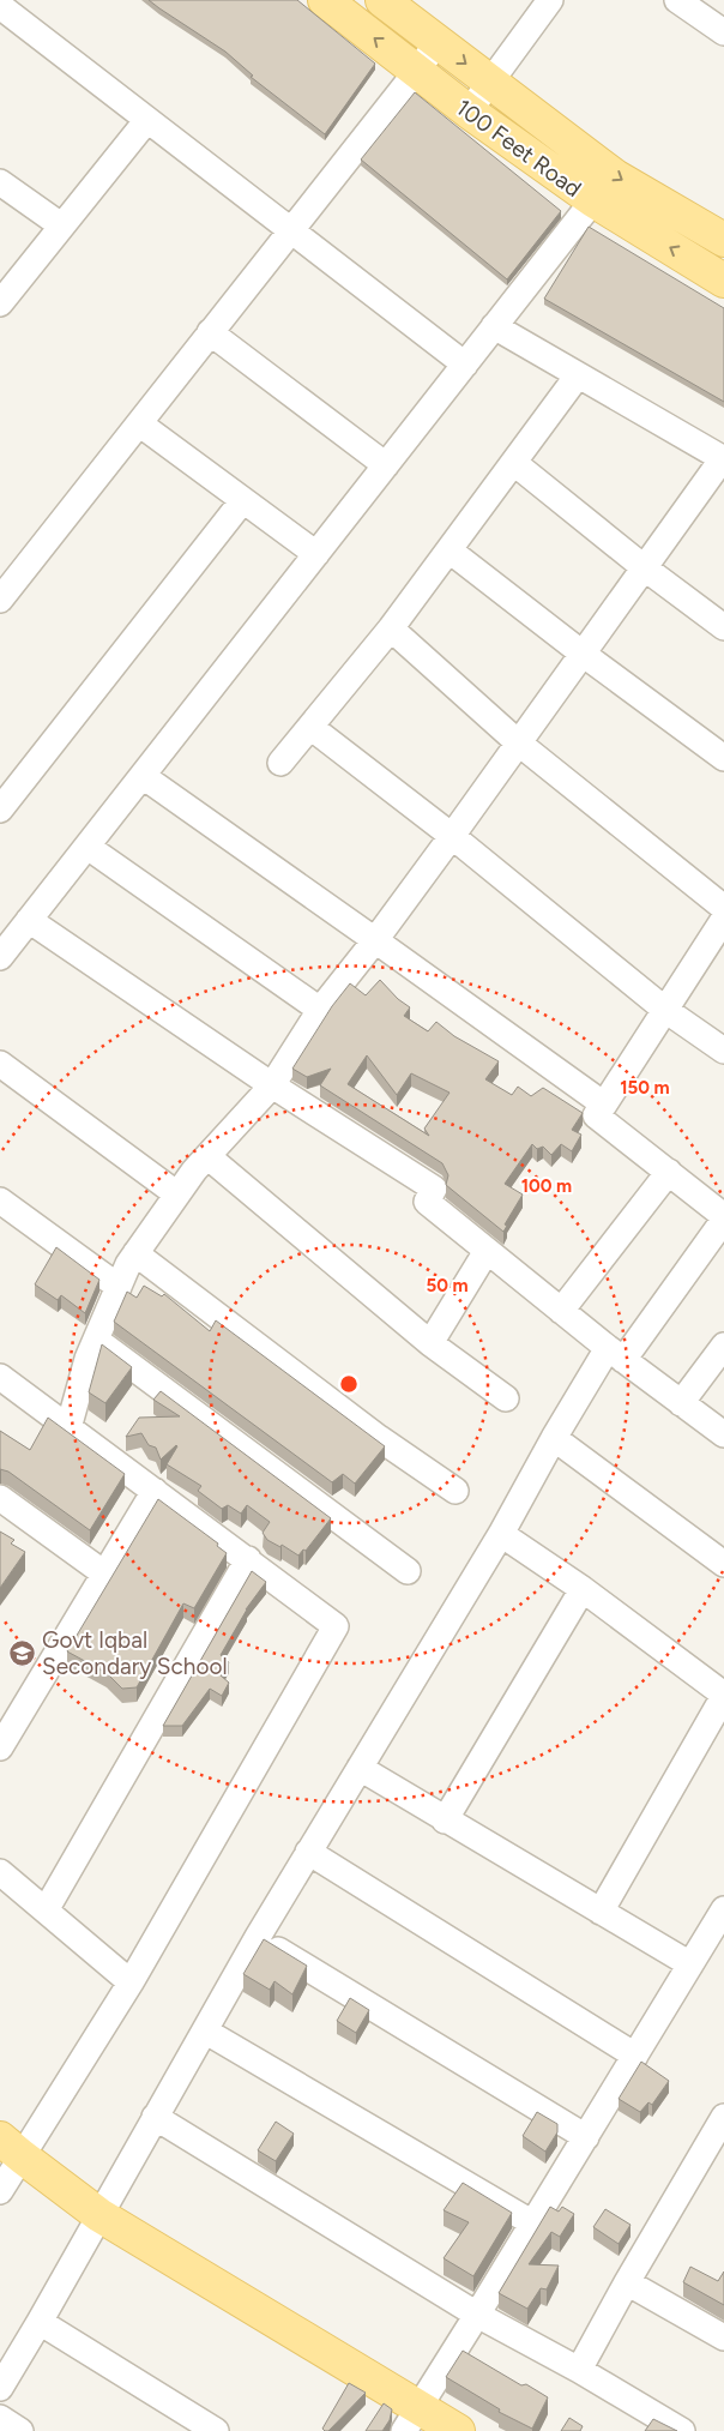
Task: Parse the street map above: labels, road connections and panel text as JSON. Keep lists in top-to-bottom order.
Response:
{
  "streets": {
    "main road": ["100 Feet Road"]
  },
  "places": {
    "school or university": ["Govt Iqbal Secondary School"]
  },
  "rings": ["150 m", "100 m", "50 m"]
}
